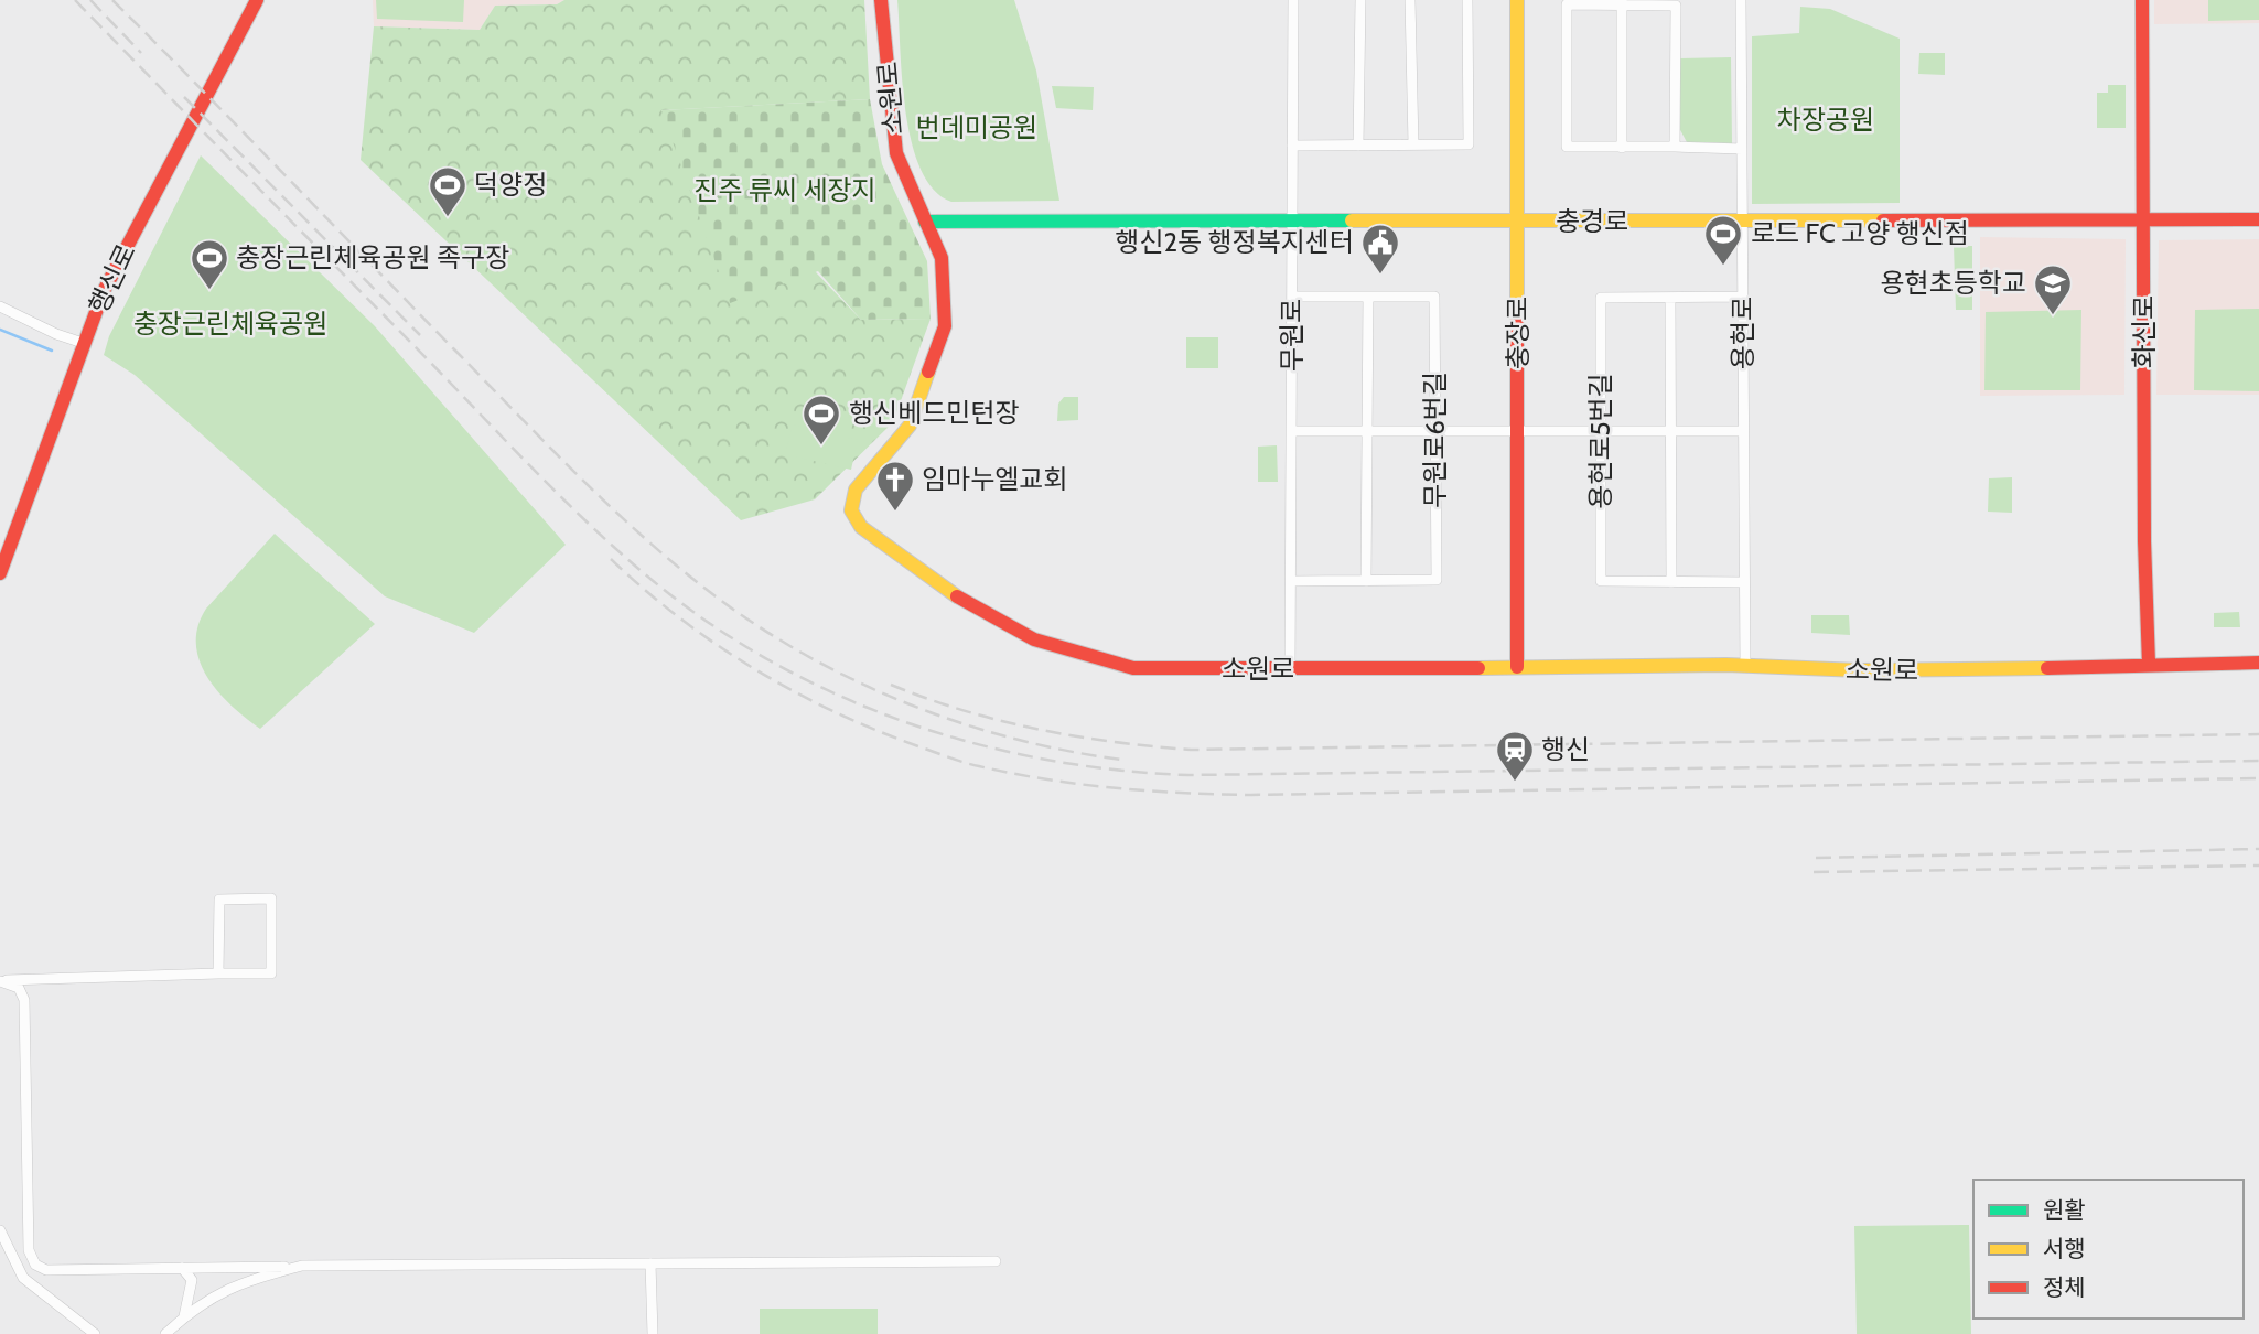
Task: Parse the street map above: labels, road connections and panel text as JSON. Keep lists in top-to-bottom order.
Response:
{
  "streets": {
    "main road": [
      "소원로",
      "충경로",
      "행신로",
      "화신로",
      "충장로"
    ],
    "street": [
      "용현로",
      "무원로",
      "무원로6번길",
      "용현로5번길"
    ]
  },
  "crossings": [
    ["소원로", "충경로"],
    ["소원로", "화신로"],
    ["소원로", "충장로"],
    ["소원로", "용현로"],
    ["소원로", "무원로"],
    ["충경로", "화신로"],
    ["충경로", "충장로"],
    ["충경로", "용현로"],
    ["충경로", "무원로"],
    ["용현로", "용현로5번길"],
    ["무원로", "무원로6번길"]
  ],
  "parks": [
    "차장공원",
    "번데미공원",
    "진주 류씨 세장지",
    "충장근린체육공원"
  ],
  "places": {
    "sports": [
      "덕양정",
      "로드 FC 고양 행신점",
      "충장근린체육공원 족구장",
      "행신베드민턴장"
    ],
    "public building": ["행신2동 행정복지센터"],
    "school or university": ["용현초등학교"],
    "church": ["임마누엘교회"],
    "station": ["행신"]
  },
  "legend": ["원활", "서행", "정체"]
}
